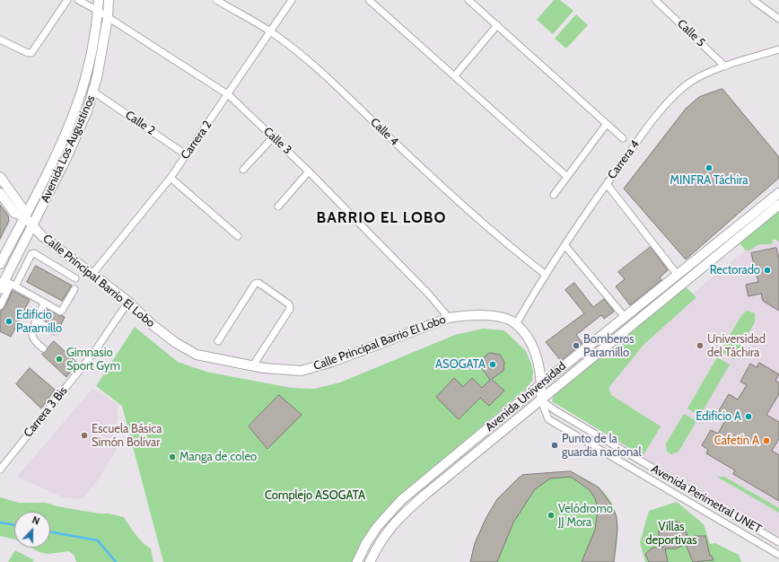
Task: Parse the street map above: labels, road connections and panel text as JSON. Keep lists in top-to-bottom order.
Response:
{
  "streets": {
    "street": [
      "Calle 5",
      "Calle 2",
      "Calle 4",
      "Carrera 2",
      "Calle 3",
      "Avenida Los Augustinos",
      "Carrera 4",
      "Calle Principal Barrio El Lobo",
      "Avenida Universidad",
      "Carrera 3 Bis",
      "Avenida Perimetral UNET"
    ]
  },
  "crossings": [
    ["Calle 5", "Carrera 4"],
    ["Calle 2", "Carrera 2"],
    ["Calle 2", "Avenida Los Augustinos"],
    ["Calle 4", "Carrera 2"],
    ["Calle 4", "Carrera 4"],
    ["Carrera 2", "Calle 3"],
    ["Carrera 2", "Calle Principal Barrio El Lobo"],
    ["Calle 3", "Avenida Los Augustinos"],
    ["Calle 3", "Calle Principal Barrio El Lobo"],
    ["Avenida Los Augustinos", "Calle Principal Barrio El Lobo"],
    ["Carrera 4", "Calle Principal Barrio El Lobo"],
    ["Calle Principal Barrio El Lobo", "Carrera 3 Bis"],
    ["Avenida Universidad", "Avenida Perimetral UNET"]
  ],
  "districts": ["BARRIO EL LOBO"],
  "parks": ["Complejo ASOGATA", "Villas deportivas"],
  "places": [
    "MINFRA Táchira",
    "Rectorado",
    "Edificio Paramillo",
    "Bomberos Paramillo",
    "Universidad del Táchira",
    "Gimnasio Sport Gym",
    "ASOGATA",
    "Edificio A",
    "Escuela Básica Simón Bolívar",
    "Cafetín A",
    "Punto de la guardia nacional",
    "Manga de coleo",
    "Velódromo JJ Mora"
  ],
  "north": "top"
}
